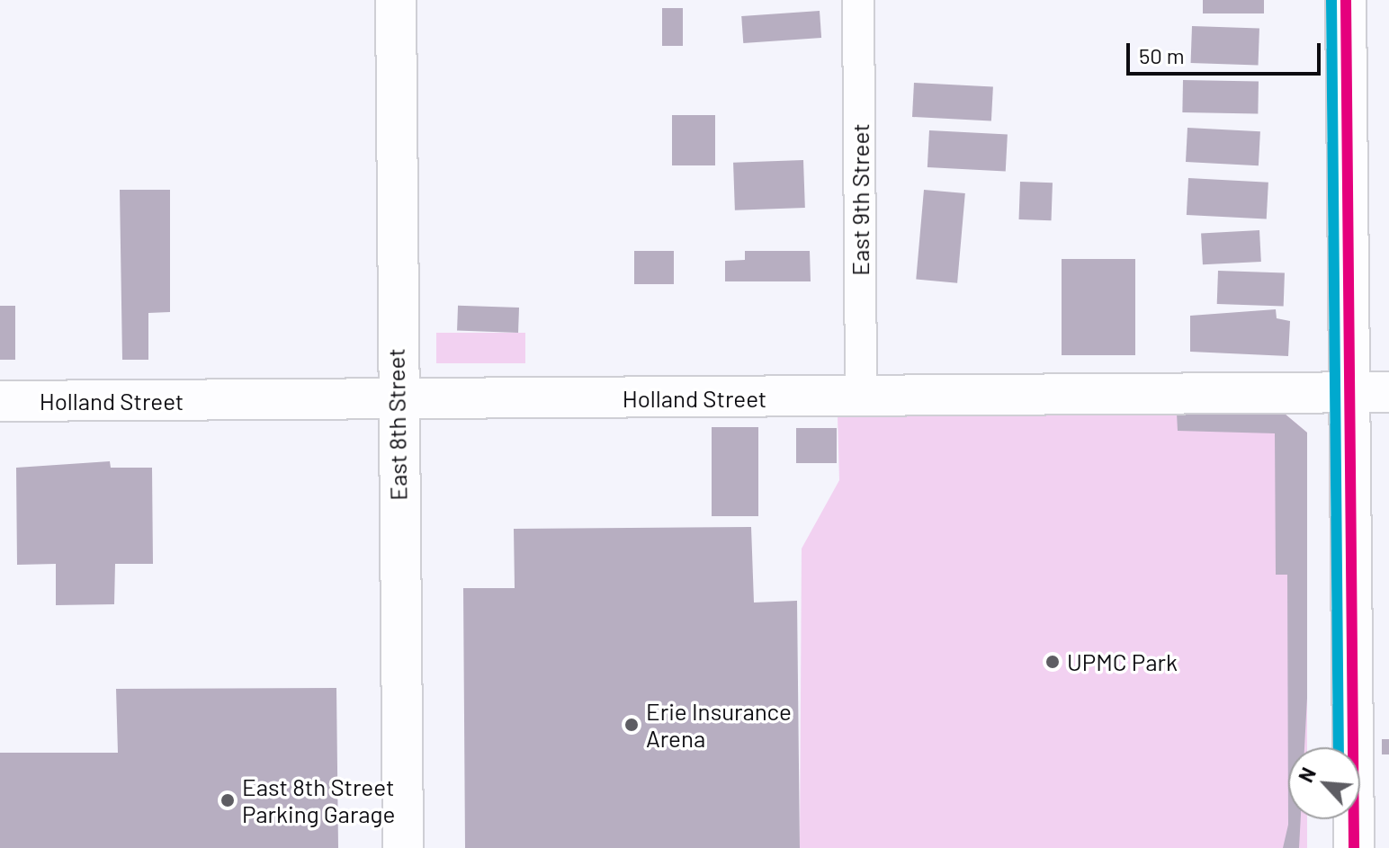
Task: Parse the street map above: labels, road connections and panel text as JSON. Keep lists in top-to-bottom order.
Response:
{
  "streets": {
    "street": ["East 9th Street", "Holland Street", "East 8th Street"]
  },
  "crossings": [
    ["East 9th Street", "Holland Street"],
    ["Holland Street", "East 8th Street"]
  ],
  "places": ["UPMC Park", "Erie Insurance Arena", "East 8th Street Parking Garage"],
  "scale_bar": "50 m",
  "north": "top left"
}
